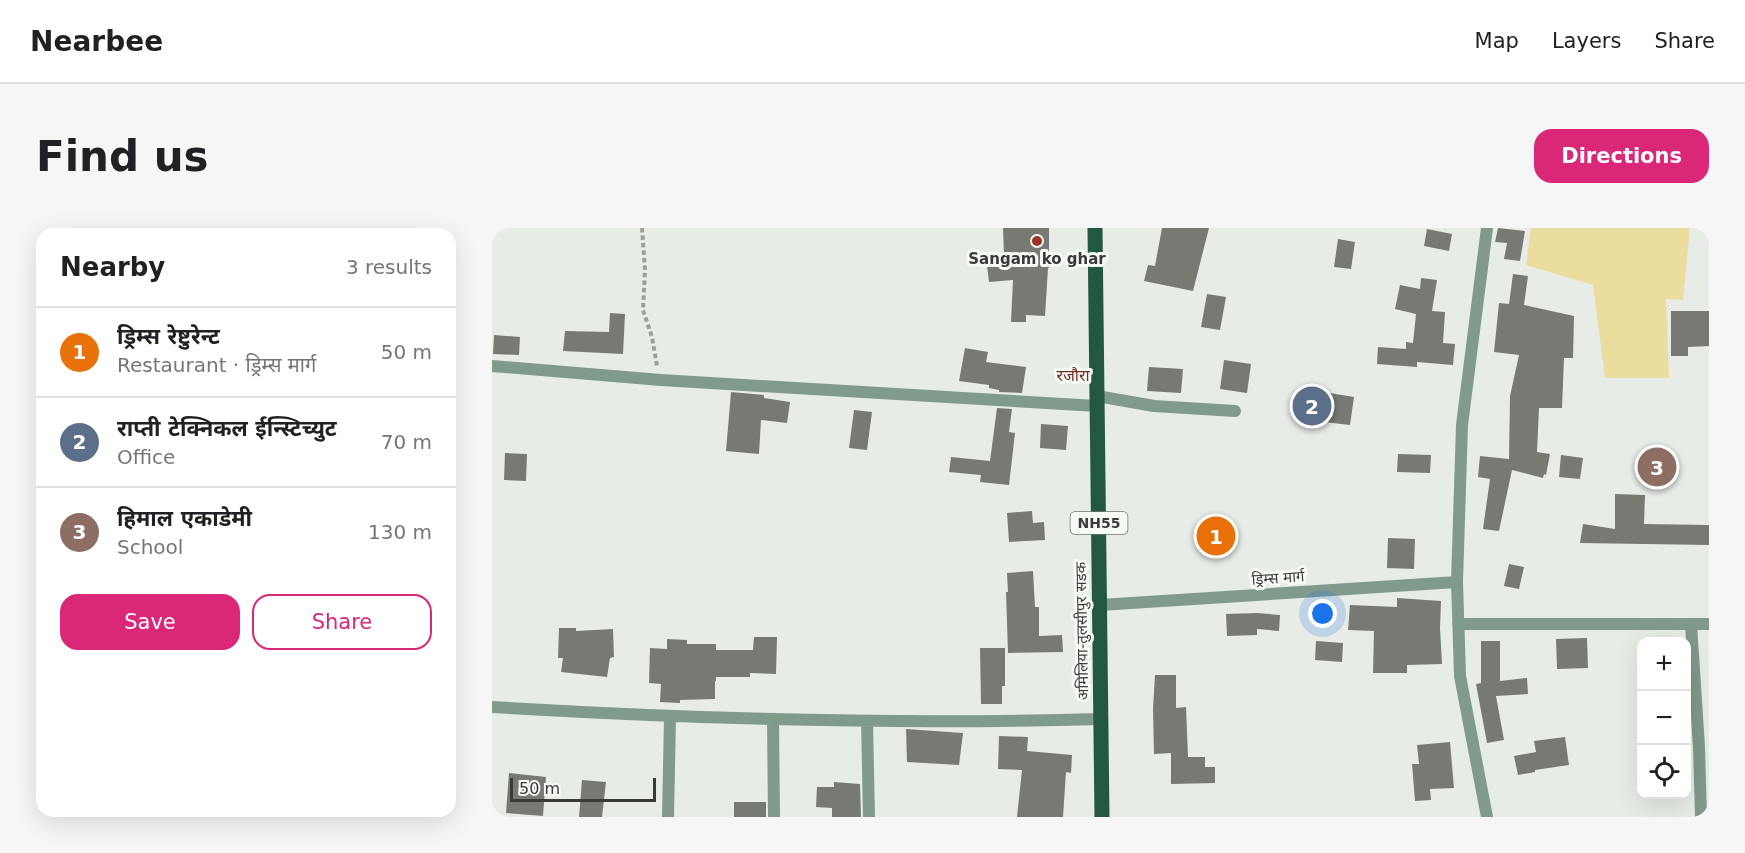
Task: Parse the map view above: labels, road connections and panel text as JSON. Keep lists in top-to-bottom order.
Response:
{
  "streets": {
    "main road": ["NH55", "अमिलिया-तुलसीपुर सडक"],
    "street": ["ड्रिम्स मार्ग"]
  },
  "crossings": [
    ["ड्रिम्स मार्ग", "अमिलिया-तुलसीपुर सडक"]
  ],
  "districts": ["रजौरा"],
  "places": ["Sangam ko ghar"],
  "scale_bar": "50 m",
  "page": {
    "header": "Nearbee",
    "nav": ["Map", "Layers", "Share"],
    "buttons": [
      "Directions",
      ["Save", "Share"]
    ],
    "title": "Find us",
    "heading": ["Nearby", "3 results"],
    "list": [
      {
        "mark": "1",
        "name": "ड्रिम्स रेष्टुरेन्ट",
        "note": "Restaurant · ड्रिम्स मार्ग",
        "value": "50 m"
      },
      {
        "mark": "2",
        "name": "राप्ती टेक्निकल ईन्स्टिच्युट",
        "note": "Office",
        "value": "70 m"
      },
      {
        "mark": "3",
        "name": "हिमाल एकाडेमी",
        "note": "School",
        "value": "130 m"
      }
    ],
    "pins": ["2", "3", "1"],
    "map_buttons": ["+", "−"],
    "scale": "50 m"
  }
}
